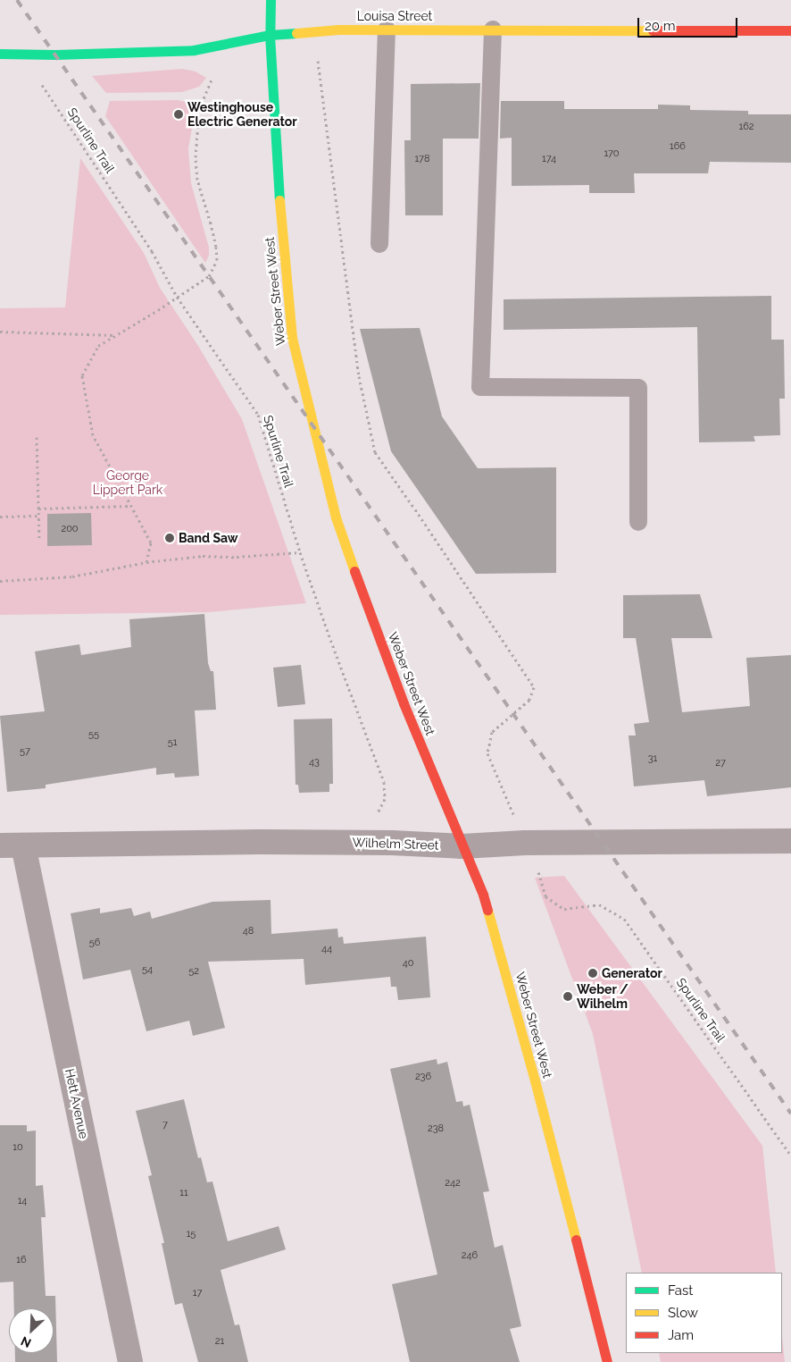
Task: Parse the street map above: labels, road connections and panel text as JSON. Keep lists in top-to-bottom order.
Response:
{
  "streets": {
    "main road": ["Louisa Street", "Weber Street West"],
    "street": ["Wilhelm Street", "Hett Avenue"],
    "path": ["Spurline Trail"]
  },
  "crossings": [
    ["Louisa Street", "Weber Street West"],
    ["Weber Street West", "Wilhelm Street"],
    ["Wilhelm Street", "Hett Avenue"]
  ],
  "parks": ["George Lippert Park"],
  "places": [
    "Westinghouse Electric Generator",
    "Band Saw",
    "Generator",
    "Weber / Wilhelm"
  ],
  "house_numbers": [
    "162",
    "166",
    "170",
    "178",
    "174",
    "200",
    "55",
    "51",
    "57",
    "31",
    "43",
    "27",
    "48",
    "56",
    "44",
    "40",
    "54",
    "52",
    "236",
    "7",
    "238",
    "10",
    "242",
    "11",
    "14",
    "15",
    "246",
    "16",
    "17",
    "21"
  ],
  "legend": ["Fast", "Slow", "Jam"],
  "scale_bar": "20 m",
  "north": "bottom left"
}
